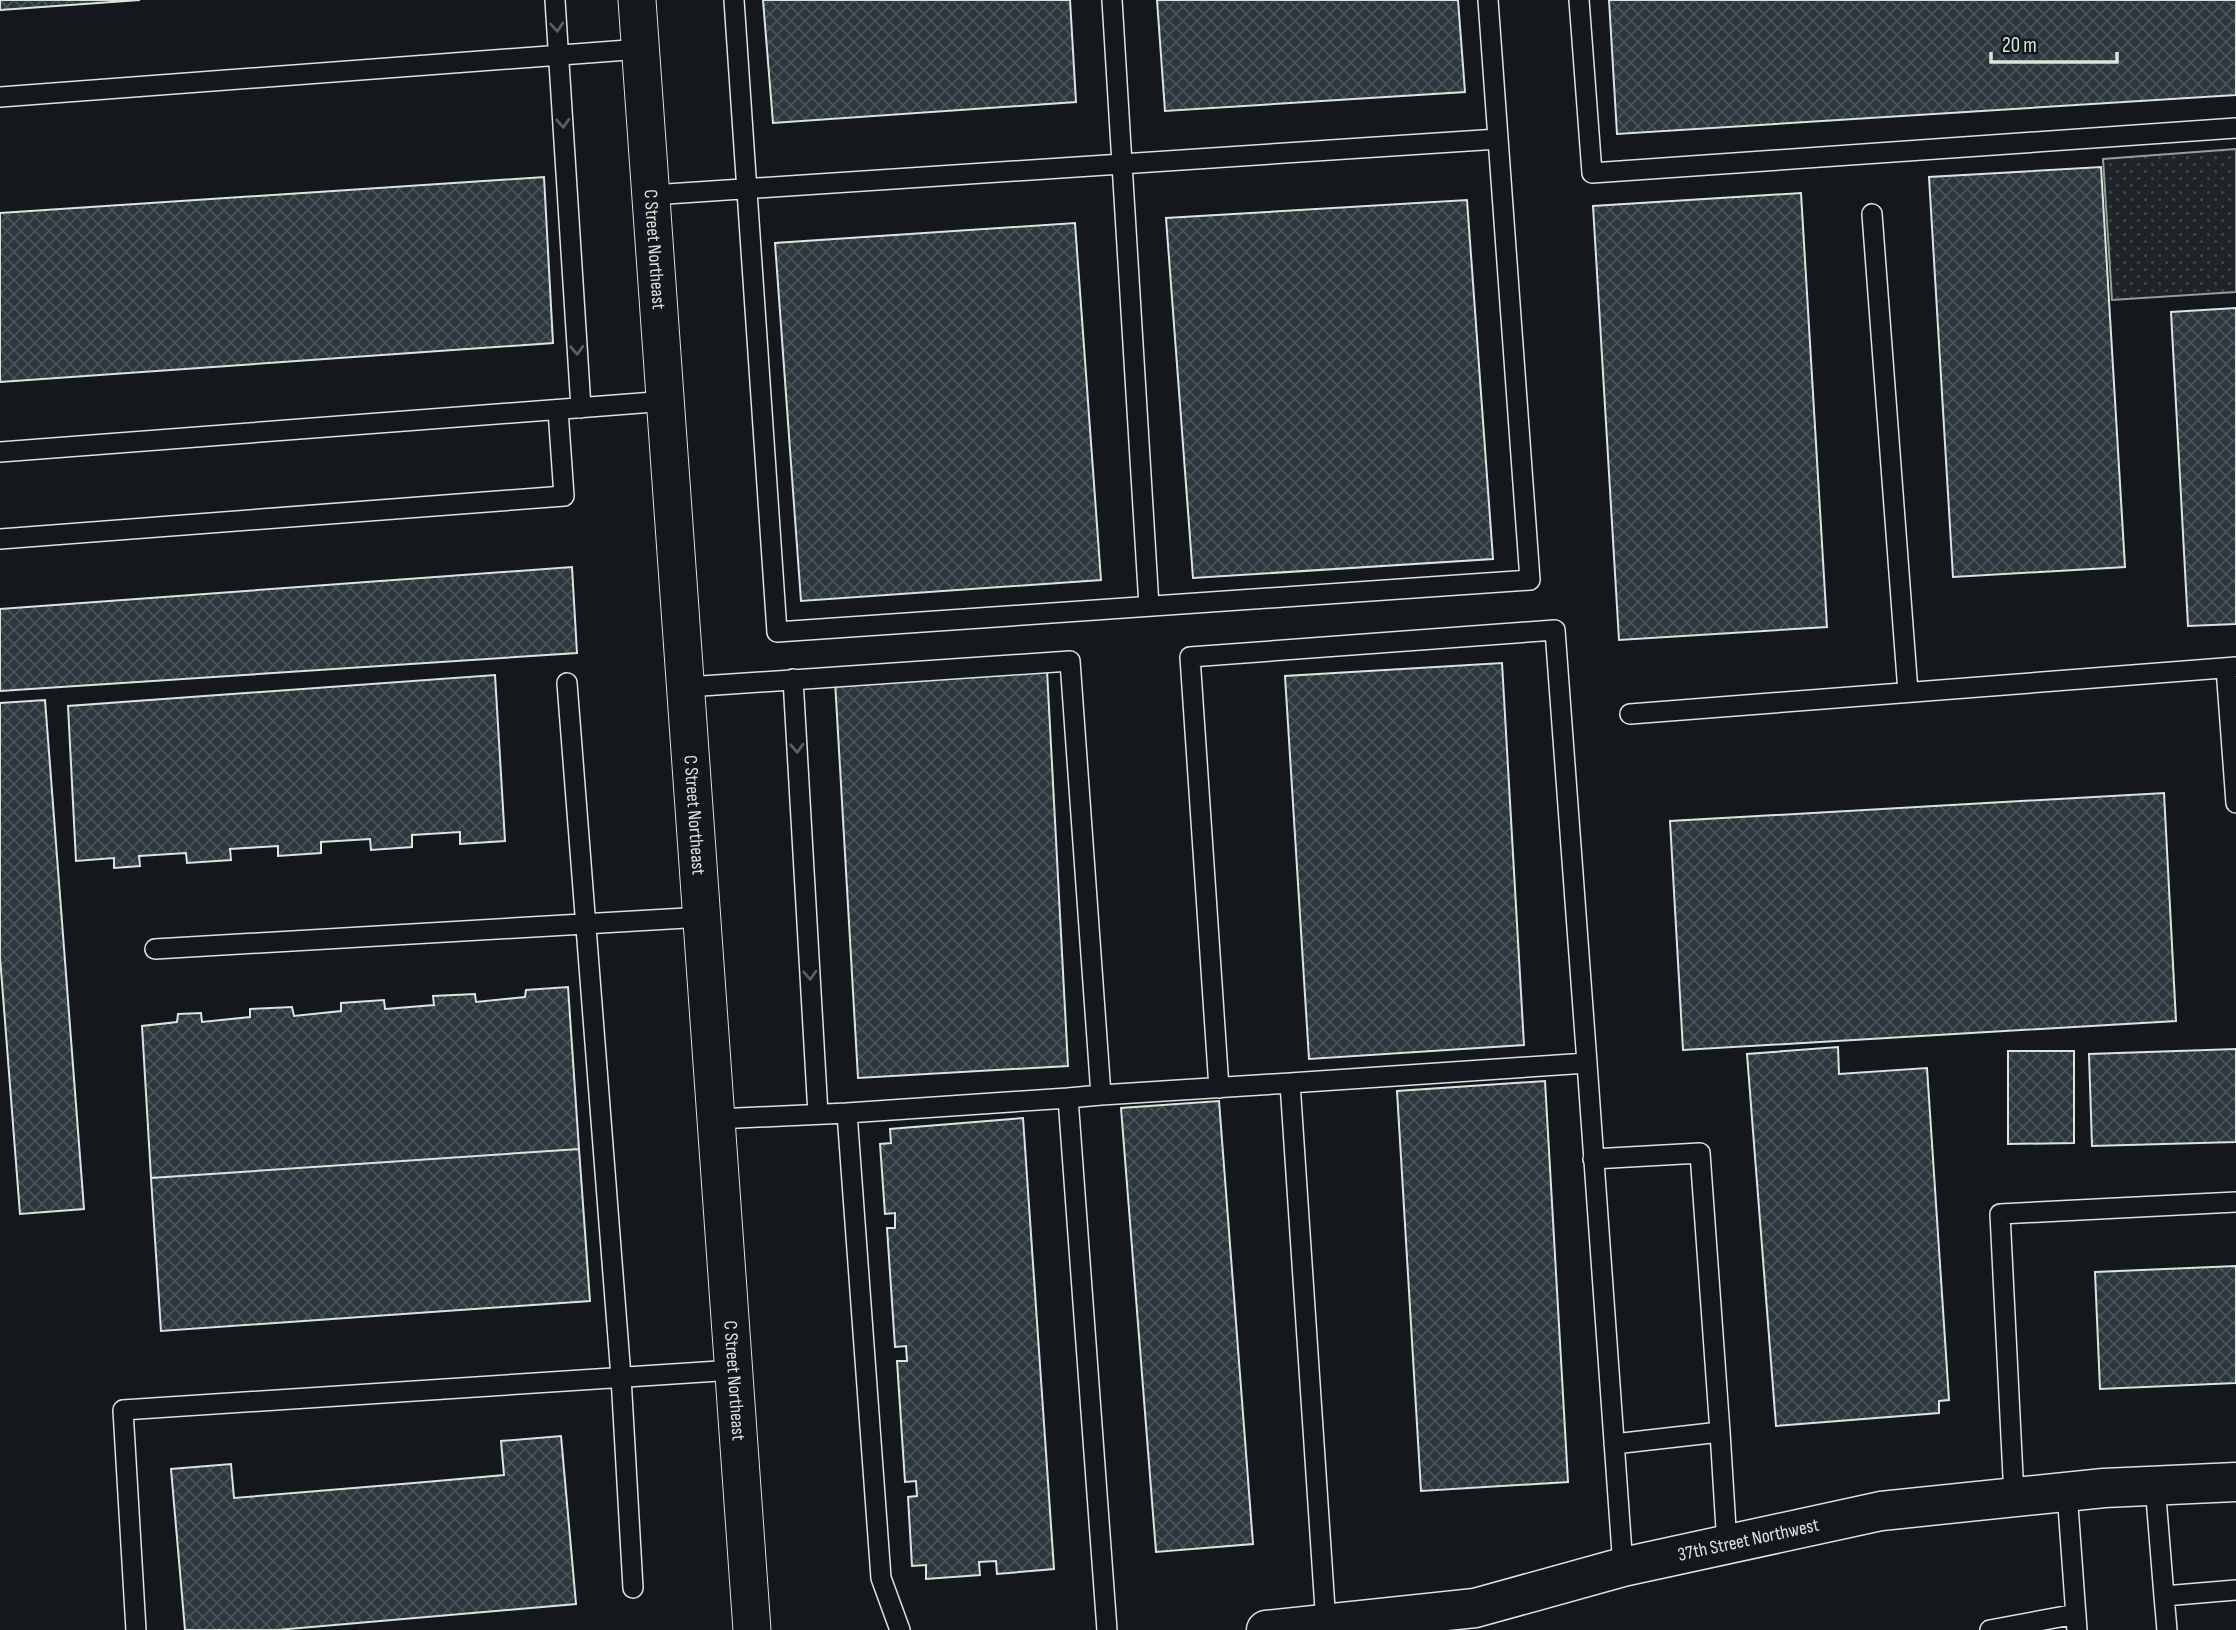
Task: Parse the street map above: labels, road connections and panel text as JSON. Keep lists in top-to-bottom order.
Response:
{
  "streets": {
    "main road": ["37th Street Northwest"],
    "street": ["C Street Northeast"]
  },
  "scale_bar": "20 m"
}
